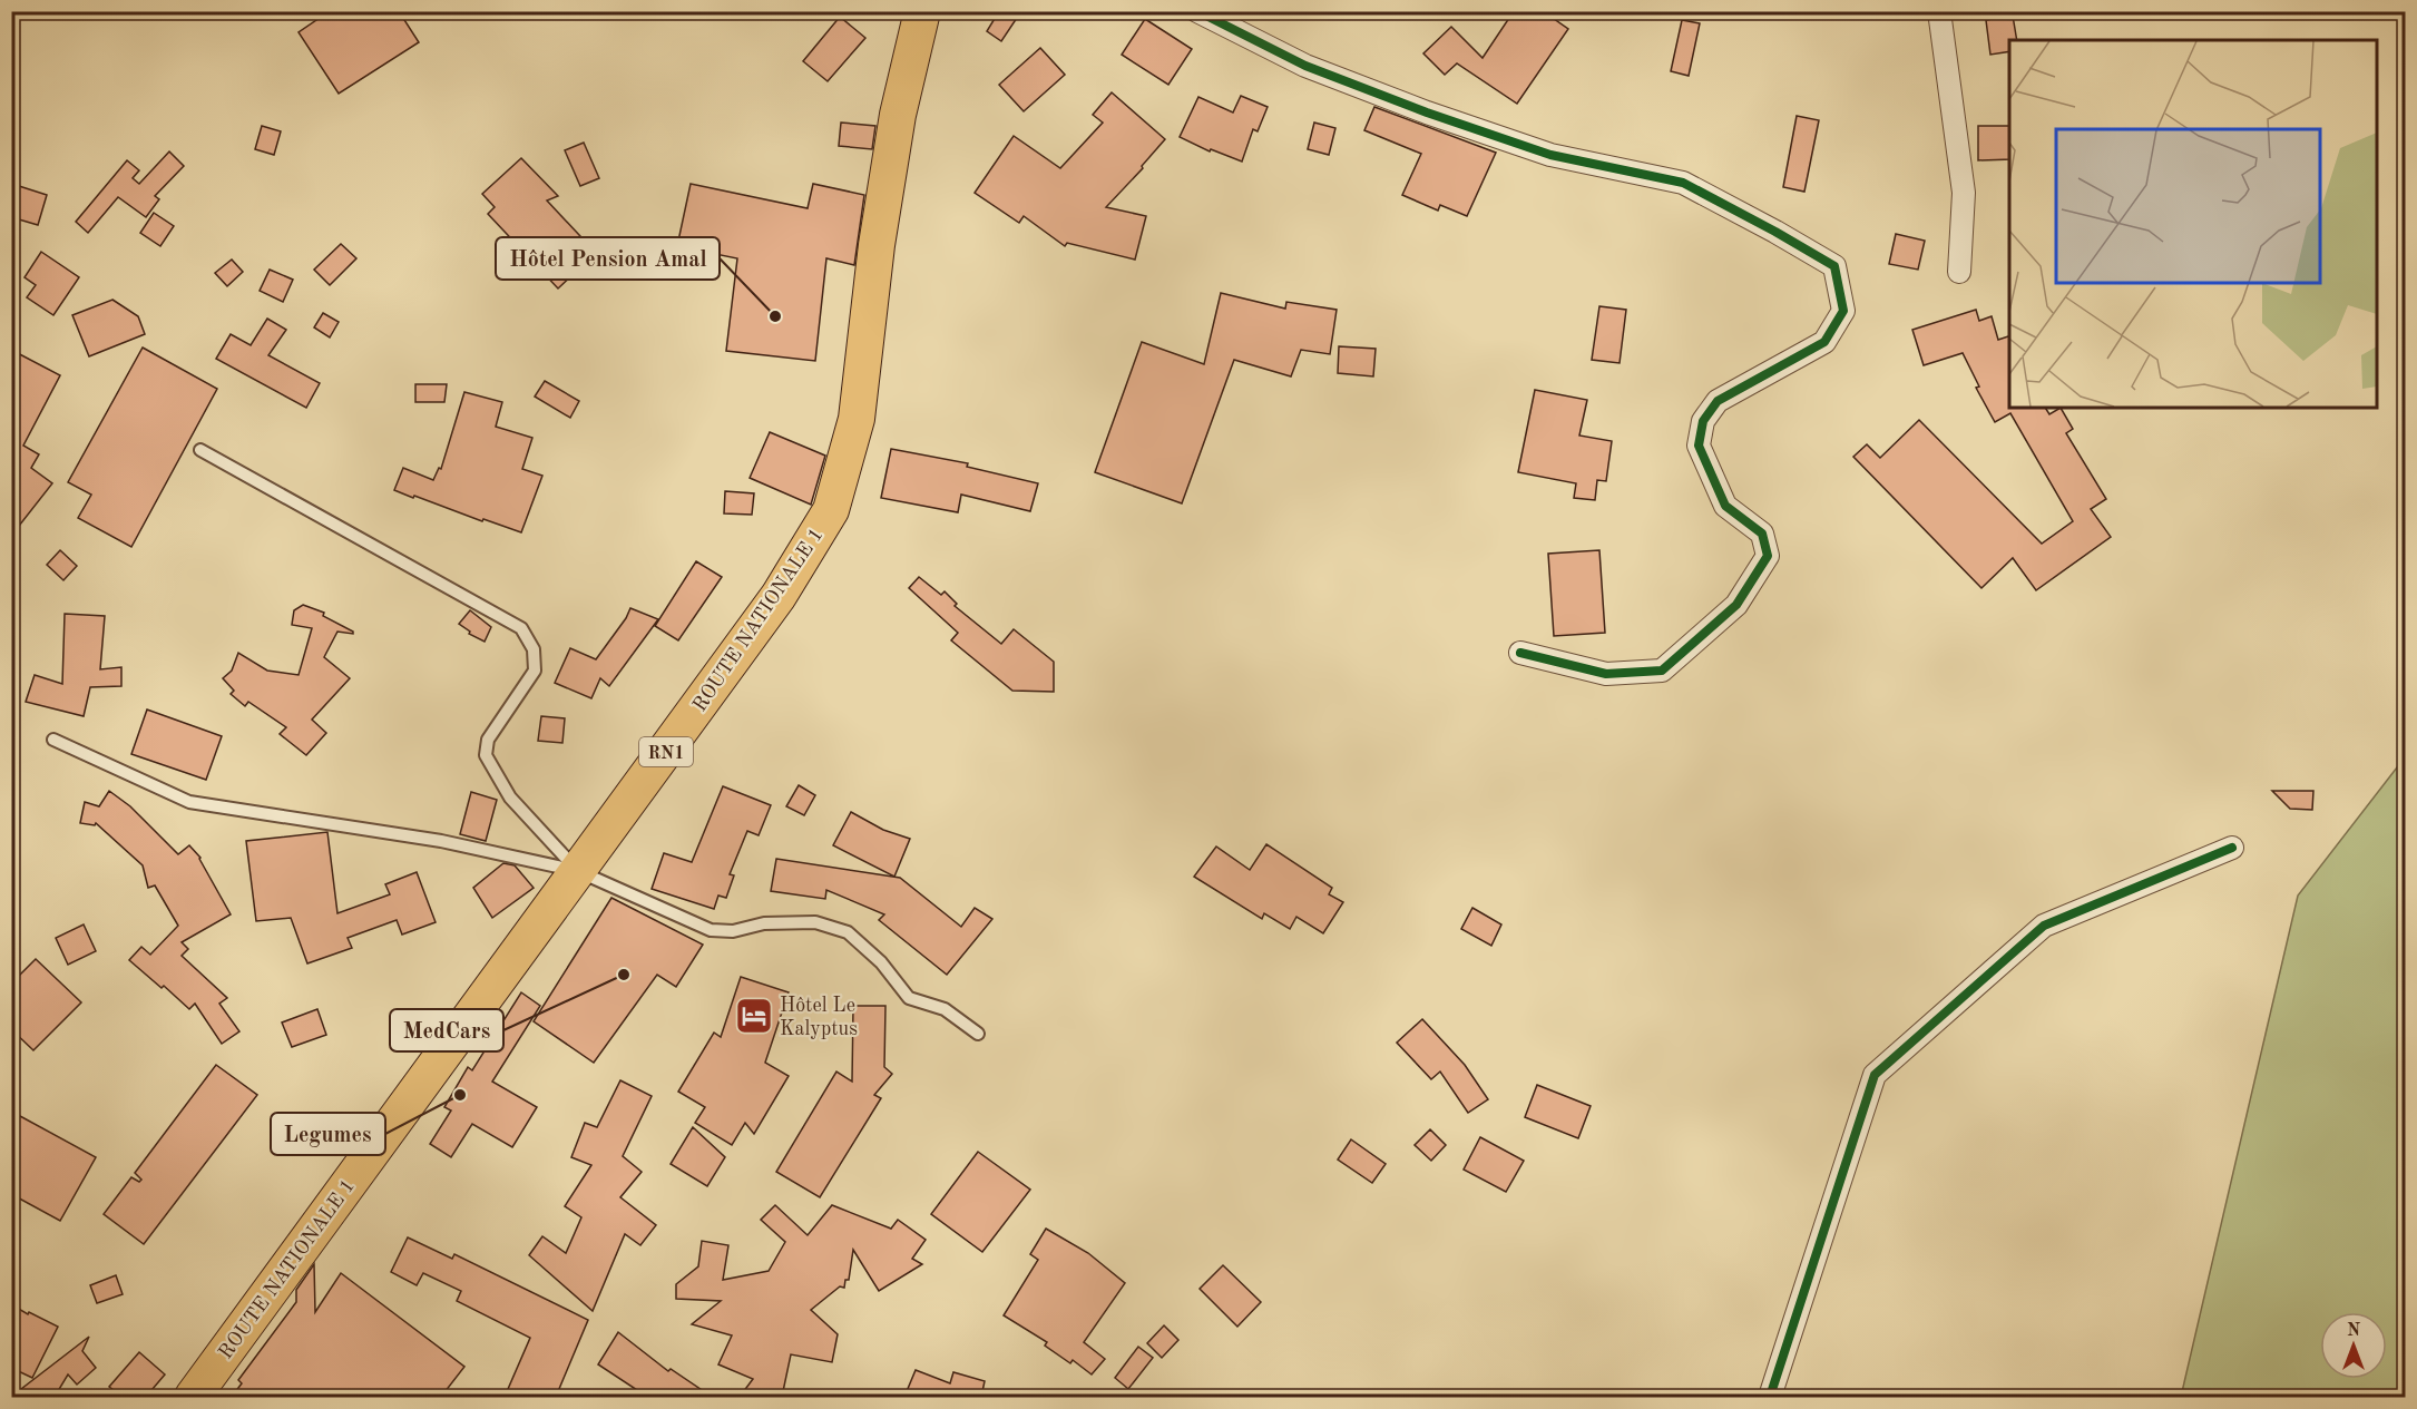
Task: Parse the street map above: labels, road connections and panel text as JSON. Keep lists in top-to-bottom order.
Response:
{
  "streets": {
    "main road": ["ROUTE NATIONALE 1", "RN1"]
  },
  "places": {
    "other": ["Hôtel Pension Amal", "MedCars", "Legumes"],
    "hotel": ["Hôtel Le Kalyptus"]
  },
  "north": "top"
}
